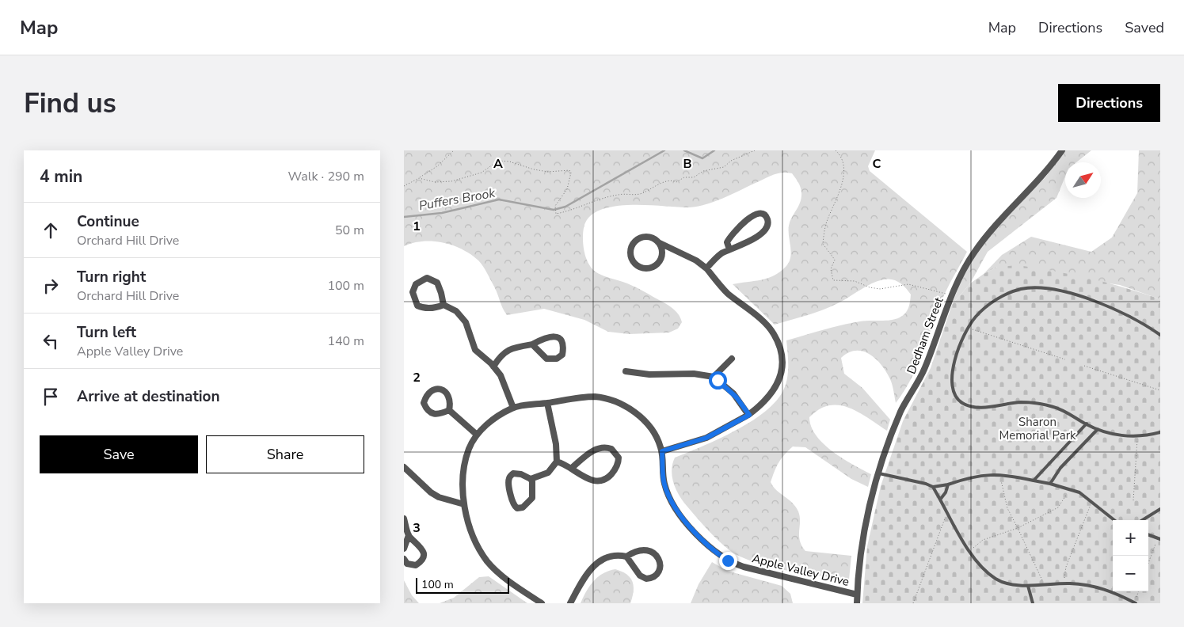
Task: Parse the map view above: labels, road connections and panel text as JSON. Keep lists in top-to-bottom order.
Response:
{
  "streets": {
    "street": ["Dedham Street", "Apple Valley Drive"]
  },
  "crossings": [
    ["Dedham Street", "Apple Valley Drive"]
  ],
  "water": ["Puffers Brook"],
  "parks": ["Sharon Memorial Park"],
  "scale_bar": "100 m",
  "north": "top right",
  "page": {
    "header": "Map",
    "nav": ["Map", "Directions", "Saved"],
    "buttons": [
      "Directions",
      ["Save", "Share"]
    ],
    "title": "Find us",
    "heading": ["4 min", "Walk · 290 m"],
    "list": [
      ["Continue", "Orchard Hill Drive", "50 m"],
      ["Turn right", "Orchard Hill Drive", "100 m"],
      ["Turn left", "Apple Valley Drive", "140 m"],
      "Arrive at destination"
    ],
    "map_buttons": ["+", "−"],
    "scale": "100 m"
  },
  "grid": {
    "columns": ["A", "B", "C"],
    "rows": ["1", "2", "3"]
  }
}
